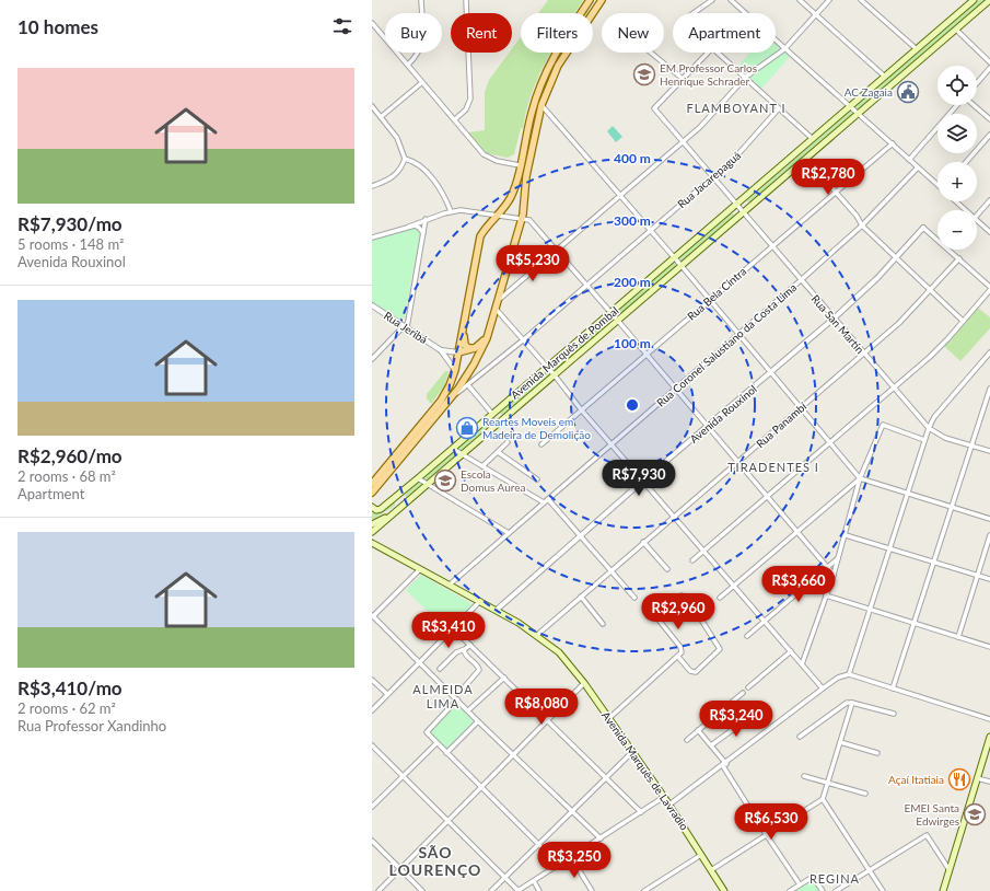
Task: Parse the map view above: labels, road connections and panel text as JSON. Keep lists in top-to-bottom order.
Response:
{
  "streets": {
    "main road": ["Avenida Marquês de Pombal", "Avenida Marquês de Lavradio"],
    "street": [
      "Rua Jacarepaguá",
      "Rua Bela Cintra",
      "Rua San Martín",
      "Rua Jeribá",
      "Rua Coronel Salustiano da Costa Lima",
      "Avenida Rouxinol",
      "Rua Panambí"
    ]
  },
  "crossings": [
    ["Rua Bela Cintra", "Rua San Martín"],
    ["Rua San Martín", "Rua Coronel Salustiano da Costa Lima"],
    ["Rua San Martín", "Avenida Marquês de Pombal"],
    ["Rua San Martín", "Avenida Rouxinol"],
    ["Rua San Martín", "Rua Panambí"],
    ["Rua Coronel Salustiano da Costa Lima", "Avenida Marquês de Lavradio"],
    ["Avenida Rouxinol", "Avenida Marquês de Lavradio"],
    ["Rua Panambí", "Avenida Marquês de Lavradio"]
  ],
  "districts": [
    "FLAMBOYANT I",
    "TIRADENTES I",
    "ALMEIDA LIMA",
    "SÃO LOURENÇO",
    "REGINA"
  ],
  "places": {
    "school or university": ["EM Professor Carlos Henrique Schrader", "Escola Domus Aurea", "EMEI Santa Edwirges"],
    "public building": ["AC Zagaia"],
    "shop": ["Reartes Moveis em Madeira de Demolição"],
    "restaurant": ["Açaí Itatiaia"]
  },
  "page": {
    "heading": "10 homes",
    "chip": [
      "Buy",
      "Rent",
      "Filters",
      "New",
      "Apartment"
    ],
    "list": [
      {
        "name": "R$7,930/mo",
        "note": "5 rooms · 148 m² · Avenida Rouxinol"
      },
      {
        "name": "R$2,960/mo",
        "note": "2 rooms · 68 m² · Apartment"
      },
      {
        "name": "R$3,410/mo",
        "note": "2 rooms · 62 m² · Rua Professor Xandinho"
      }
    ],
    "map_buttons": ["+", "−"],
    "price": [
      "R$2,780",
      "R$5,230",
      "R$7,930",
      "R$3,660",
      "R$2,960",
      "R$3,410",
      "R$8,080",
      "R$3,240",
      "R$6,530",
      "R$3,250"
    ]
  },
  "rings": [
    "400 m",
    "300 m",
    "200 m",
    "100 m"
  ]
}
